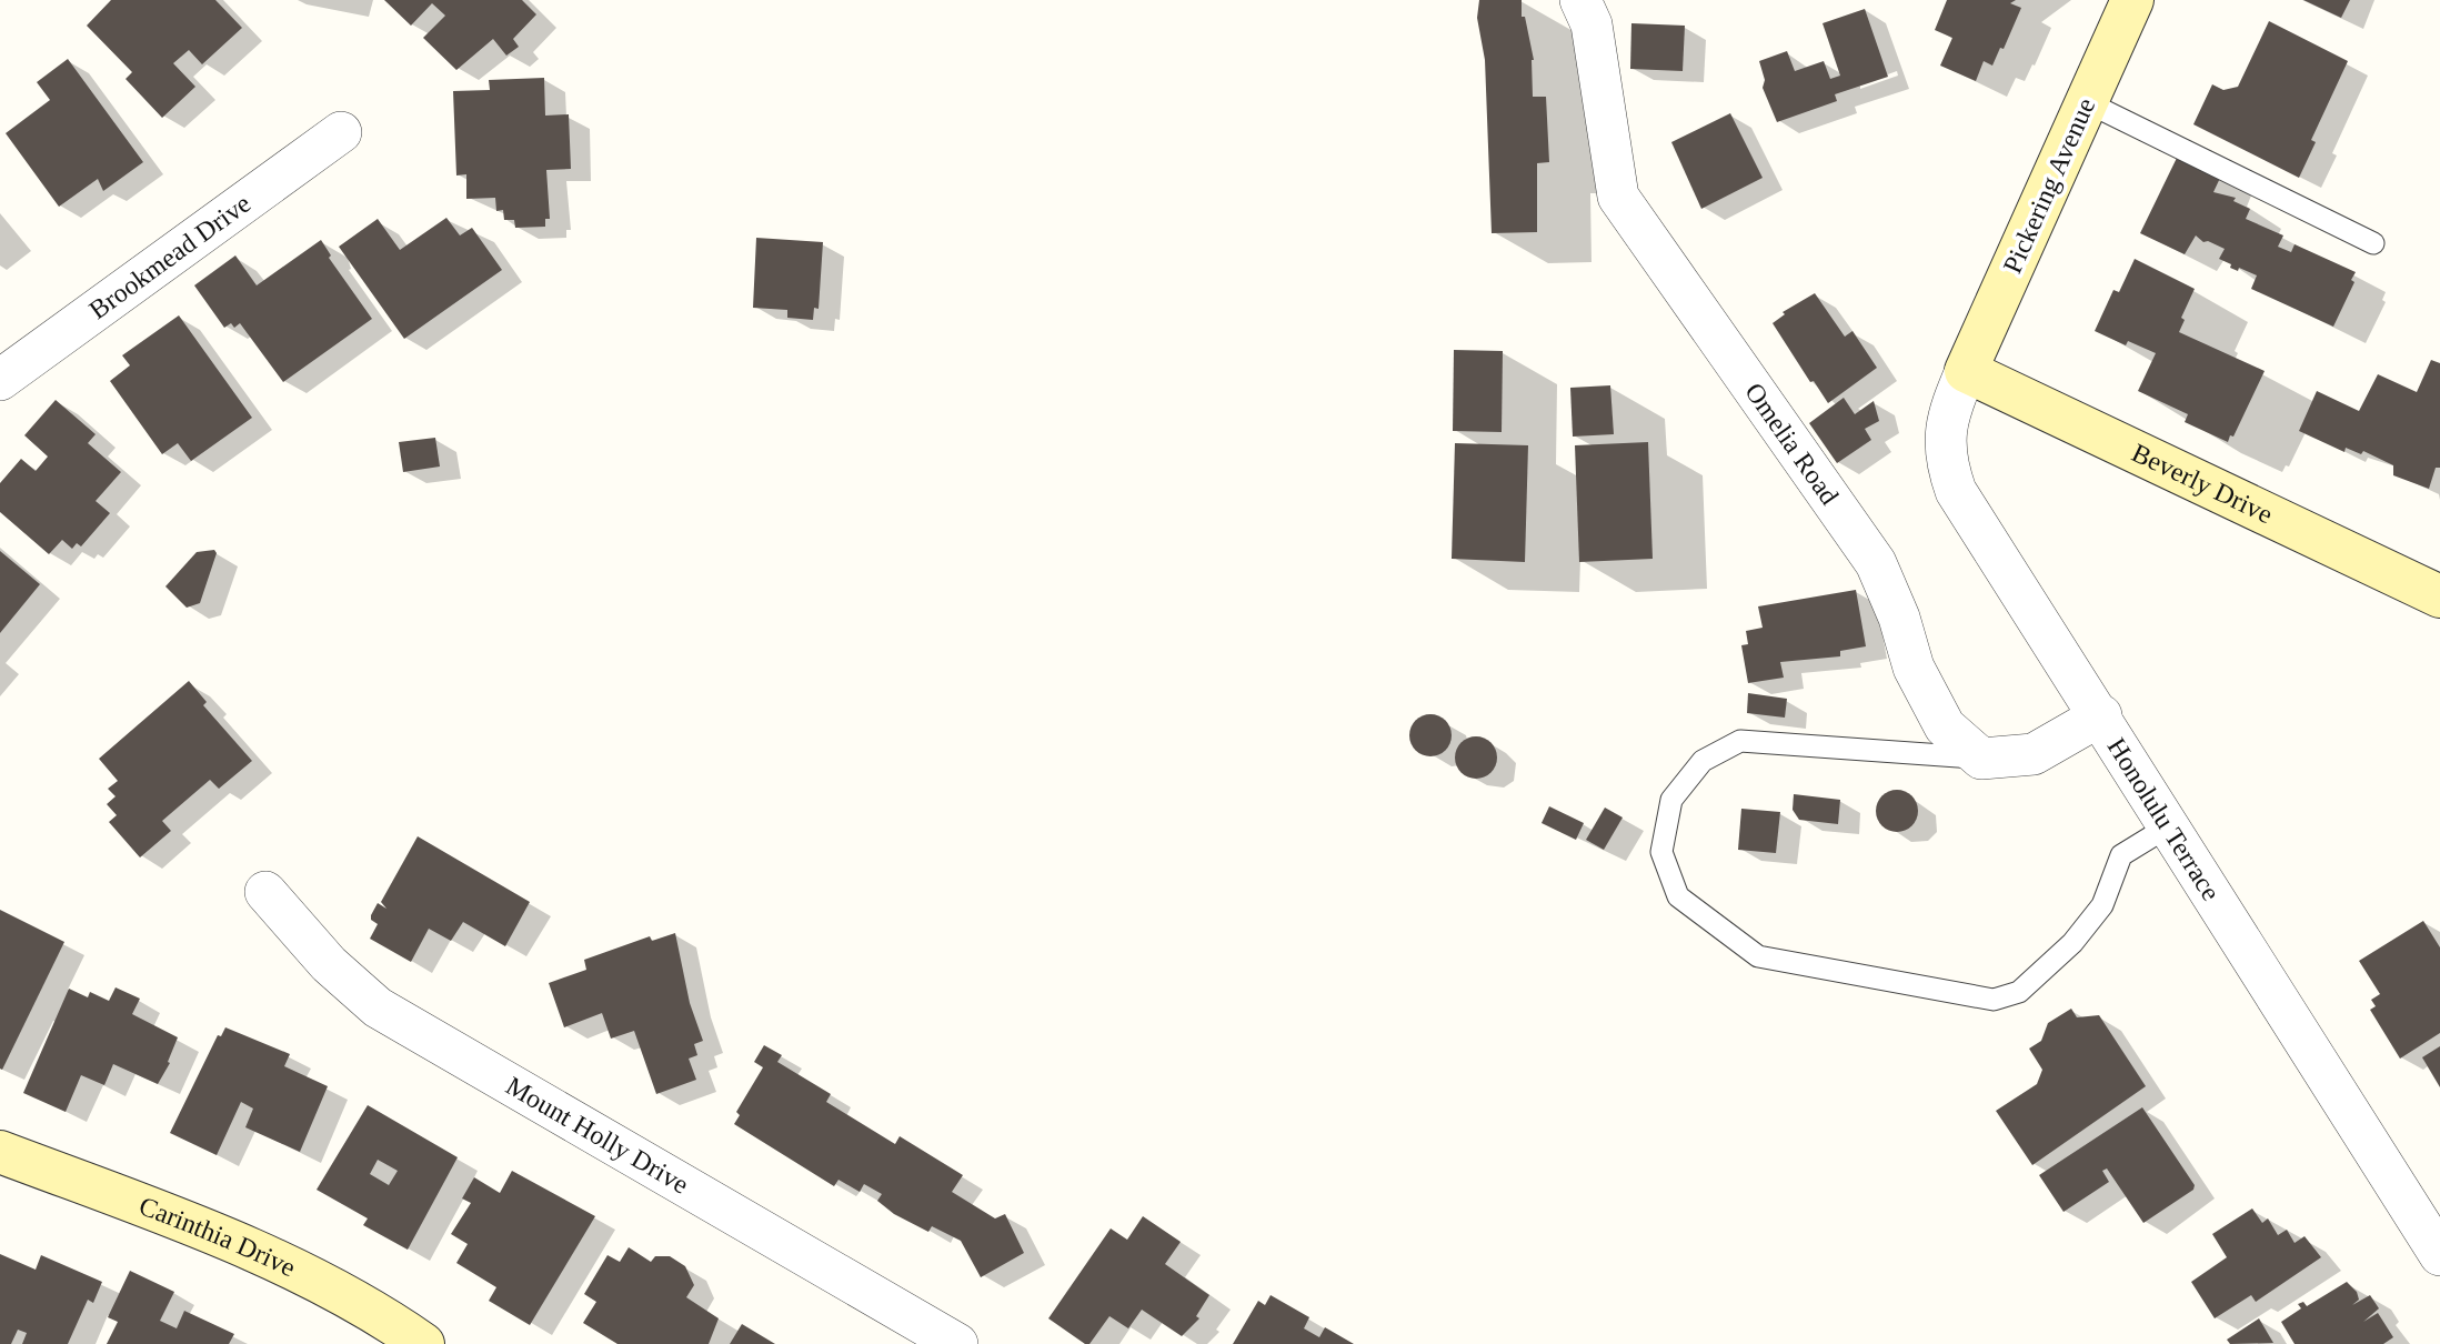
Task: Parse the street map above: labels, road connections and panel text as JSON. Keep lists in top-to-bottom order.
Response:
{
  "streets": {
    "street": [
      "Pickering Avenue",
      "Brookmead Drive",
      "Omelia Road",
      "Beverly Drive",
      "Honolulu Terrace",
      "Mount Holly Drive",
      "Carinthia Drive"
    ]
  },
  "crossings": [
    ["Pickering Avenue", "Beverly Drive"],
    ["Pickering Avenue", "Honolulu Terrace"],
    ["Beverly Drive", "Honolulu Terrace"]
  ]
}
